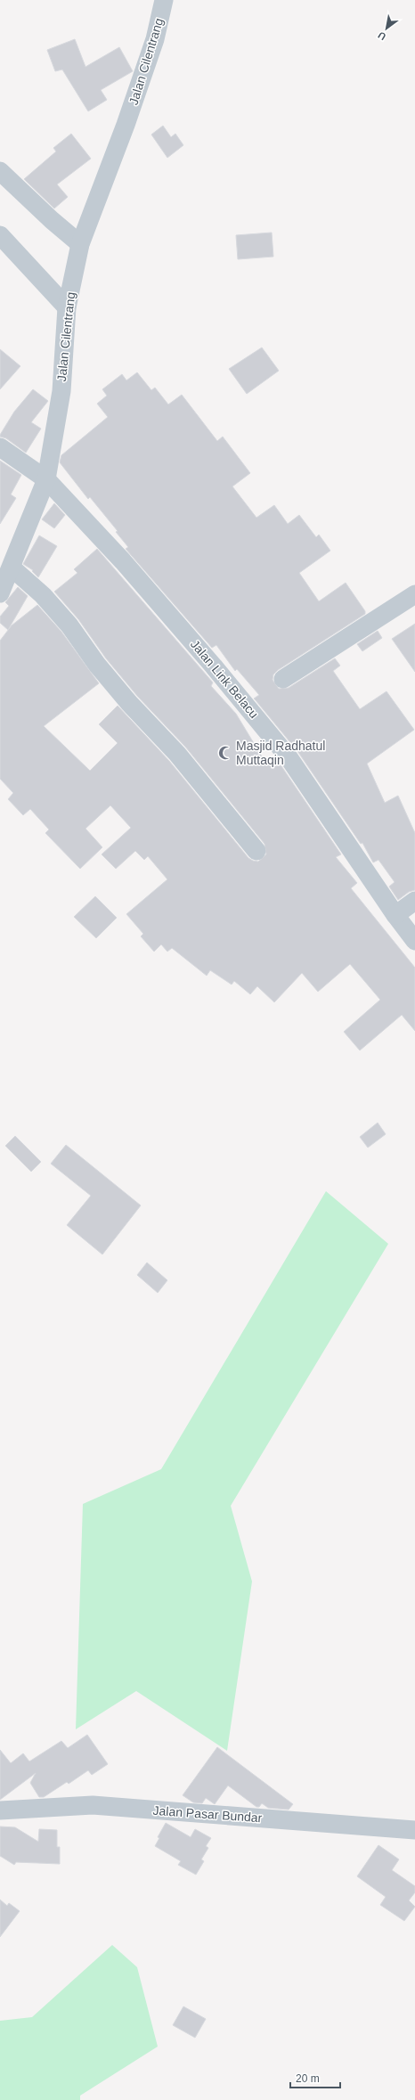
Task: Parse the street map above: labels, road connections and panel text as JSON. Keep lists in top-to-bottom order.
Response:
{
  "streets": {
    "street": ["Jalan Cilentrang", "Jalan Link Belacu", "Jalan Pasar Bundar"]
  },
  "crossings": [
    ["Jalan Cilentrang", "Jalan Link Belacu"]
  ],
  "places": {
    "mosque": ["Masjid Radhatul Muttaqin"]
  },
  "scale_bar": "20 m",
  "north": "bottom left"
}
